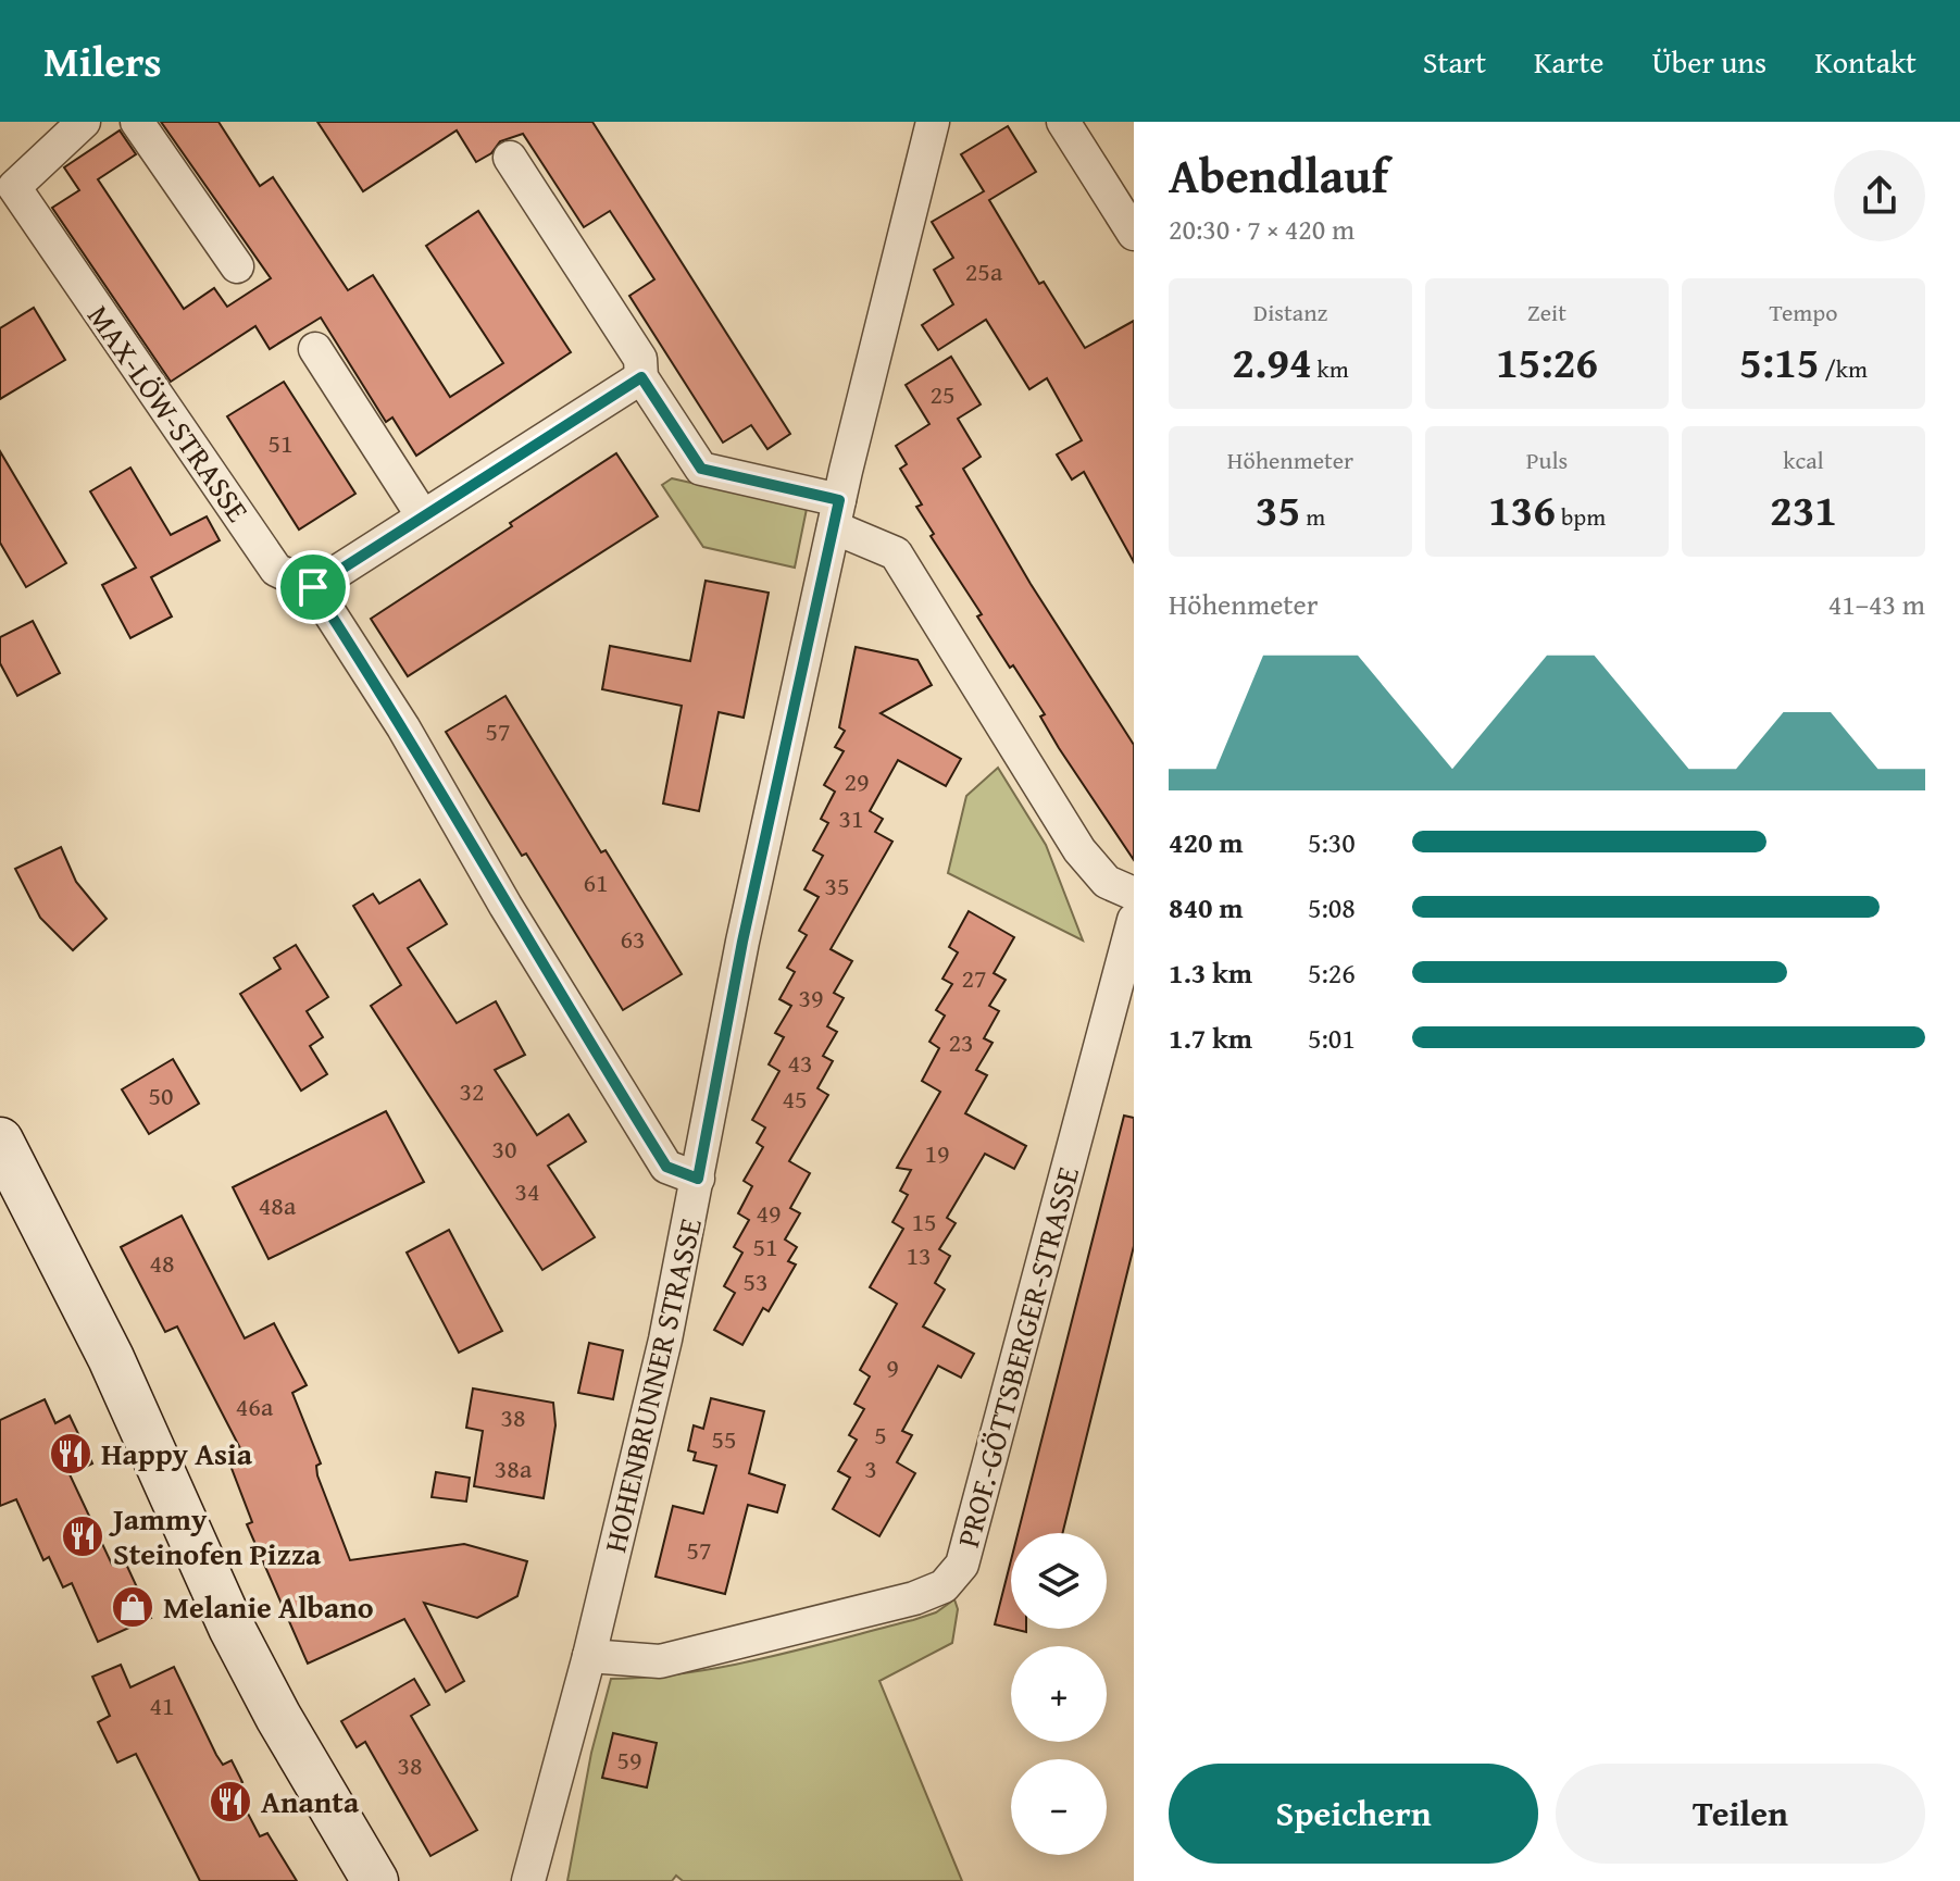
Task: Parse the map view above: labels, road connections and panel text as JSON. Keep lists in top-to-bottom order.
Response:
{
  "streets": {
    "street": ["MAX-LÖW-STRASSE", "PROF.-GÖTTSBERGER-STRASSE", "HOHENBRUNNER STRASSE"]
  },
  "crossings": [
    ["PROF.-GÖTTSBERGER-STRASSE", "HOHENBRUNNER STRASSE"]
  ],
  "places": {
    "restaurant": ["Happy Asia", "Jammy Steinofen Pizza", "Ananta"],
    "shop": ["Melanie Albano"]
  },
  "house_numbers": [
    "25a",
    "25",
    "51",
    "57",
    "29",
    "31",
    "61",
    "35",
    "63",
    "27",
    "39",
    "23",
    "43",
    "32",
    "50",
    "45",
    "30",
    "19",
    "34",
    "48a",
    "49",
    "15",
    "51",
    "13",
    "48",
    "53",
    "9",
    "46a",
    "38",
    "5",
    "55",
    "38a",
    "3",
    "57",
    "41",
    "59",
    "38"
  ],
  "page": {
    "header": "Milers",
    "nav": [
      "Start",
      "Karte",
      "Über uns",
      "Kontakt"
    ],
    "heading": ["Abendlauf", "20:30 · 7 × 420 m"],
    "stats": [
      ["Distanz", "2.94 km"],
      ["Zeit", "15:26"],
      ["Tempo", "5:15 /km"],
      ["Höhenmeter", "35 m"],
      ["Puls", "136 bpm"],
      ["kcal", "231"]
    ],
    "chart": ["Höhenmeter", "41–43 m"],
    "list": [
      {
        "name": "420 m",
        "note": "5:30"
      },
      {
        "name": "840 m",
        "note": "5:08"
      },
      {
        "name": "1.3 km",
        "note": "5:26"
      },
      {
        "name": "1.7 km",
        "note": "5:01"
      }
    ],
    "map_buttons": ["+", "−"],
    "buttons": ["Speichern", "Teilen"]
  }
}
